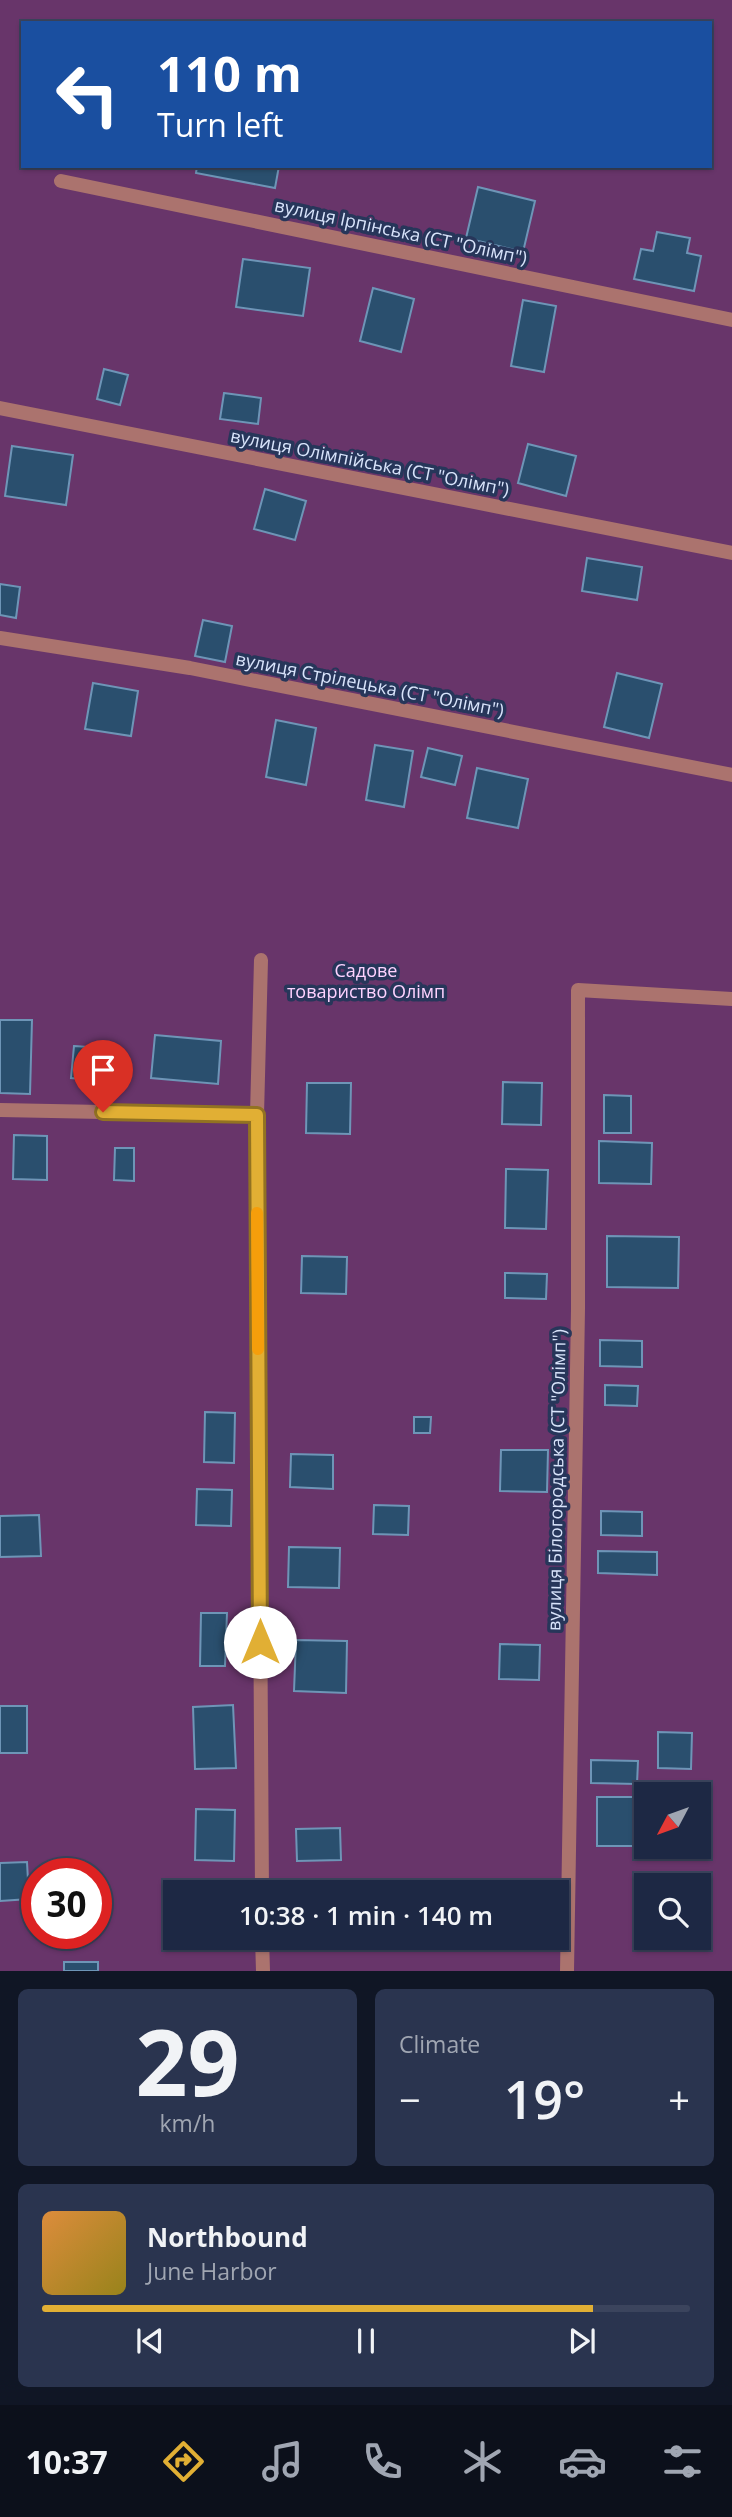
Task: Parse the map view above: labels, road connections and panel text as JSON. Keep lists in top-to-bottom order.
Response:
{
  "streets": {
    "street": [
      "вулиця Ірпінська (СТ \"Олімп\")",
      "вулиця Олімпійська (СТ \"Олімп\")",
      "вулиця Стрілецька (СТ \"Олімп\")",
      "вулиця Білогородська (СТ \"Олімп\")"
    ]
  },
  "parks": ["Садове товариство Олімп"],
  "north": "bottom left",
  "page": {
    "turn": ["110 m", "Turn left"],
    "limit": "30",
    "trip": "10:38 · 1 min · 140 m",
    "tile": [
      ["29", "km/h"],
      "Climate"
    ],
    "heat": ["−", "19°", "+"],
    "song": ["Northbound", "June Harbor"],
    "tabs": "10:37"
  }
}
